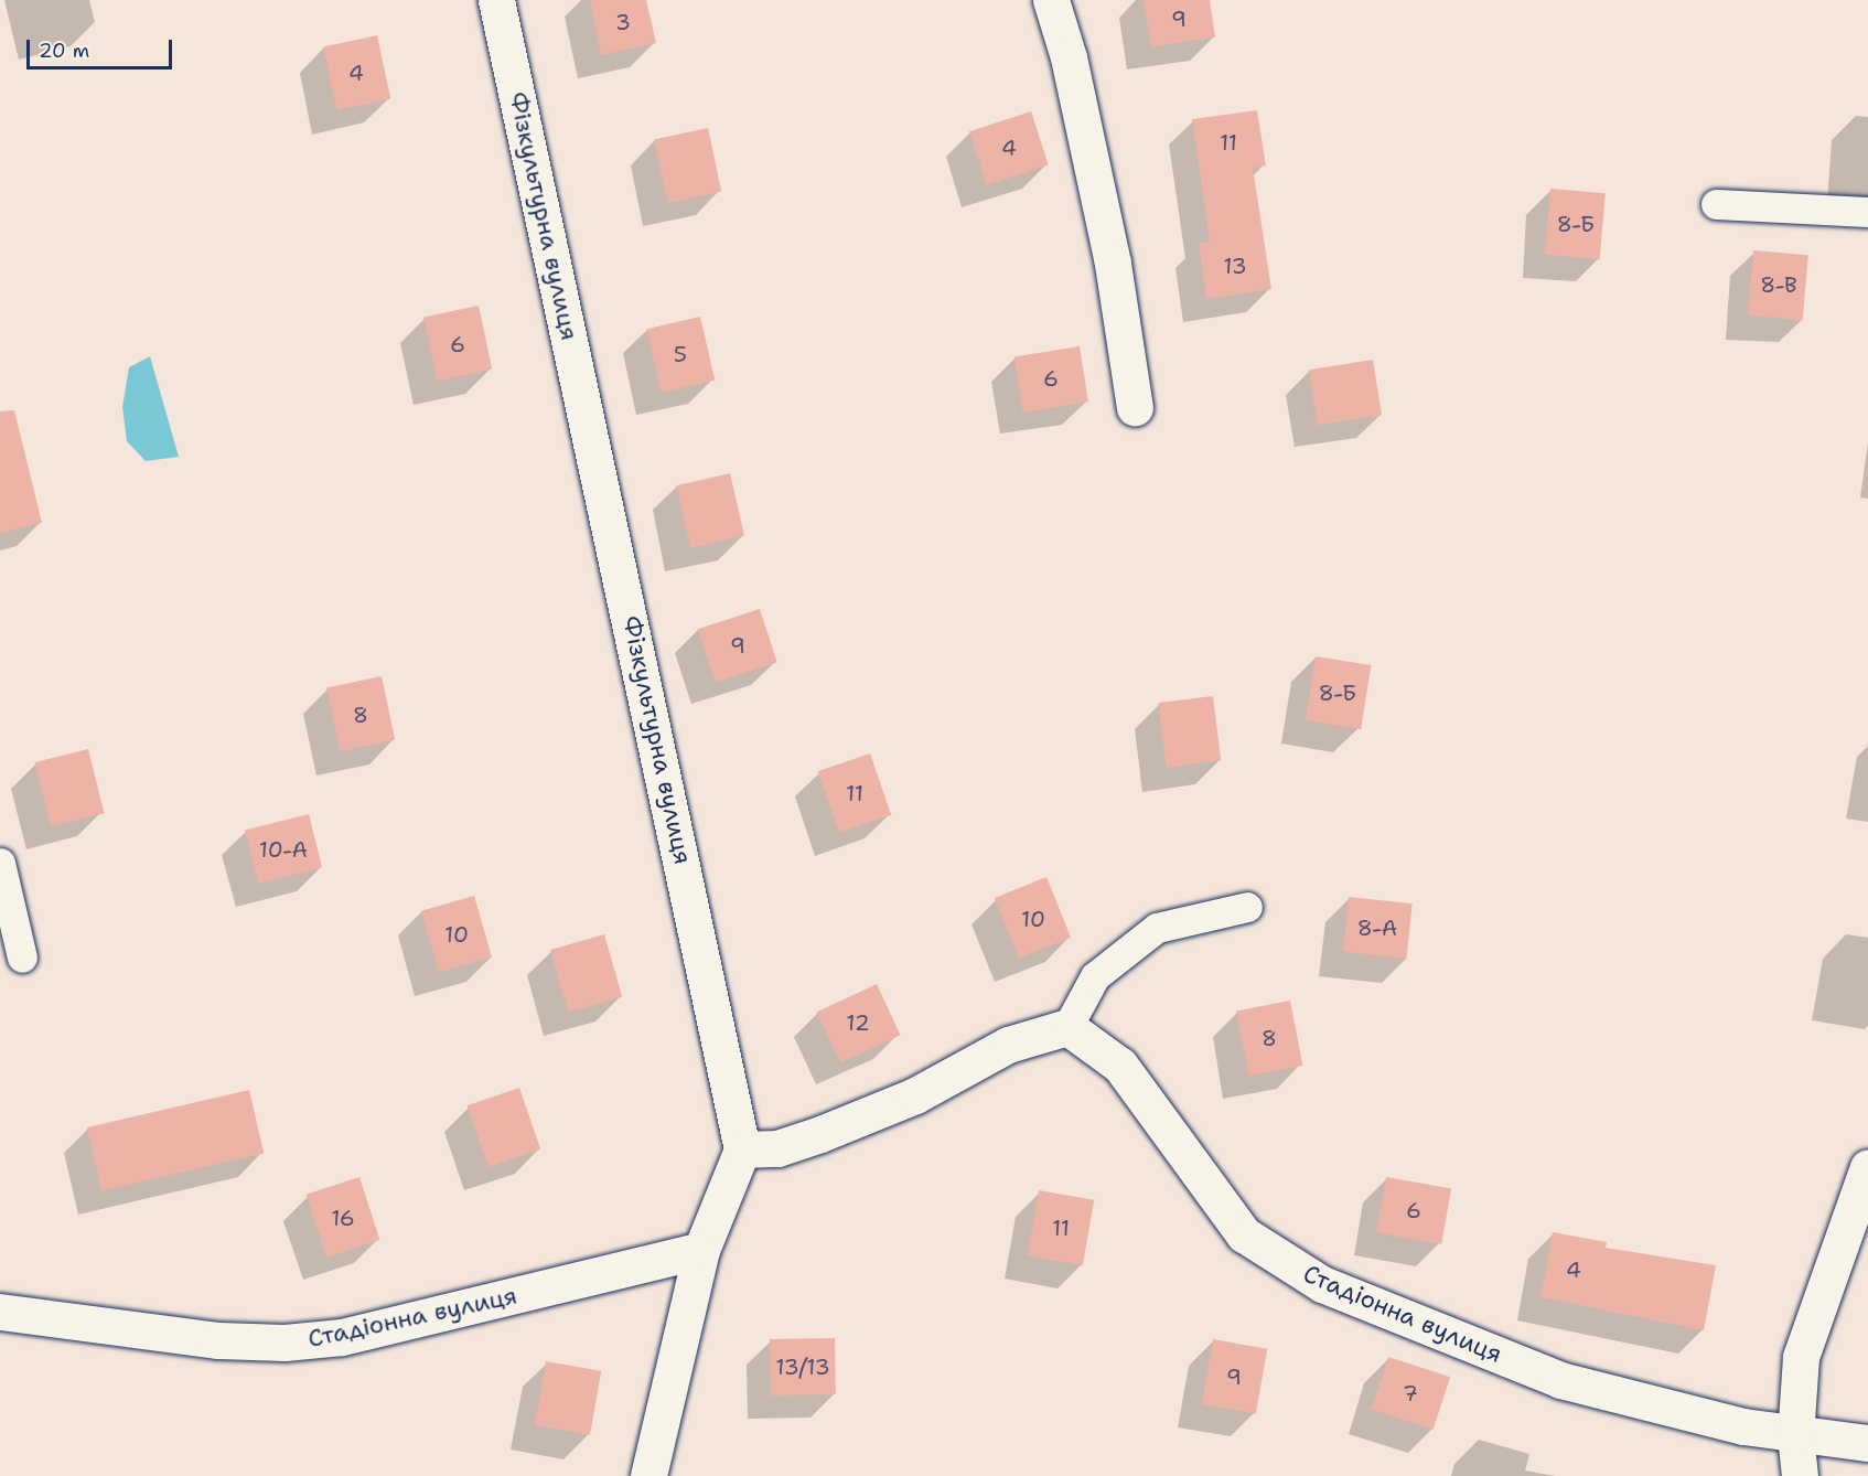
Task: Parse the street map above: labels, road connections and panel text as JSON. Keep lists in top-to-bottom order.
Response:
{
  "streets": {
    "street": ["Фізкультурна вулиця", "Стадіонна вулиця"]
  },
  "house_numbers": [
    "9",
    "3",
    "4",
    "11",
    "4",
    "8-Б",
    "13",
    "8-В",
    "6",
    "5",
    "6",
    "9",
    "8-Б",
    "8",
    "11",
    "10-А",
    "10",
    "8-А",
    "10",
    "12",
    "8",
    "6",
    "16",
    "11",
    "4",
    "13/13",
    "9",
    "7"
  ],
  "scale_bar": "20 m"
}
